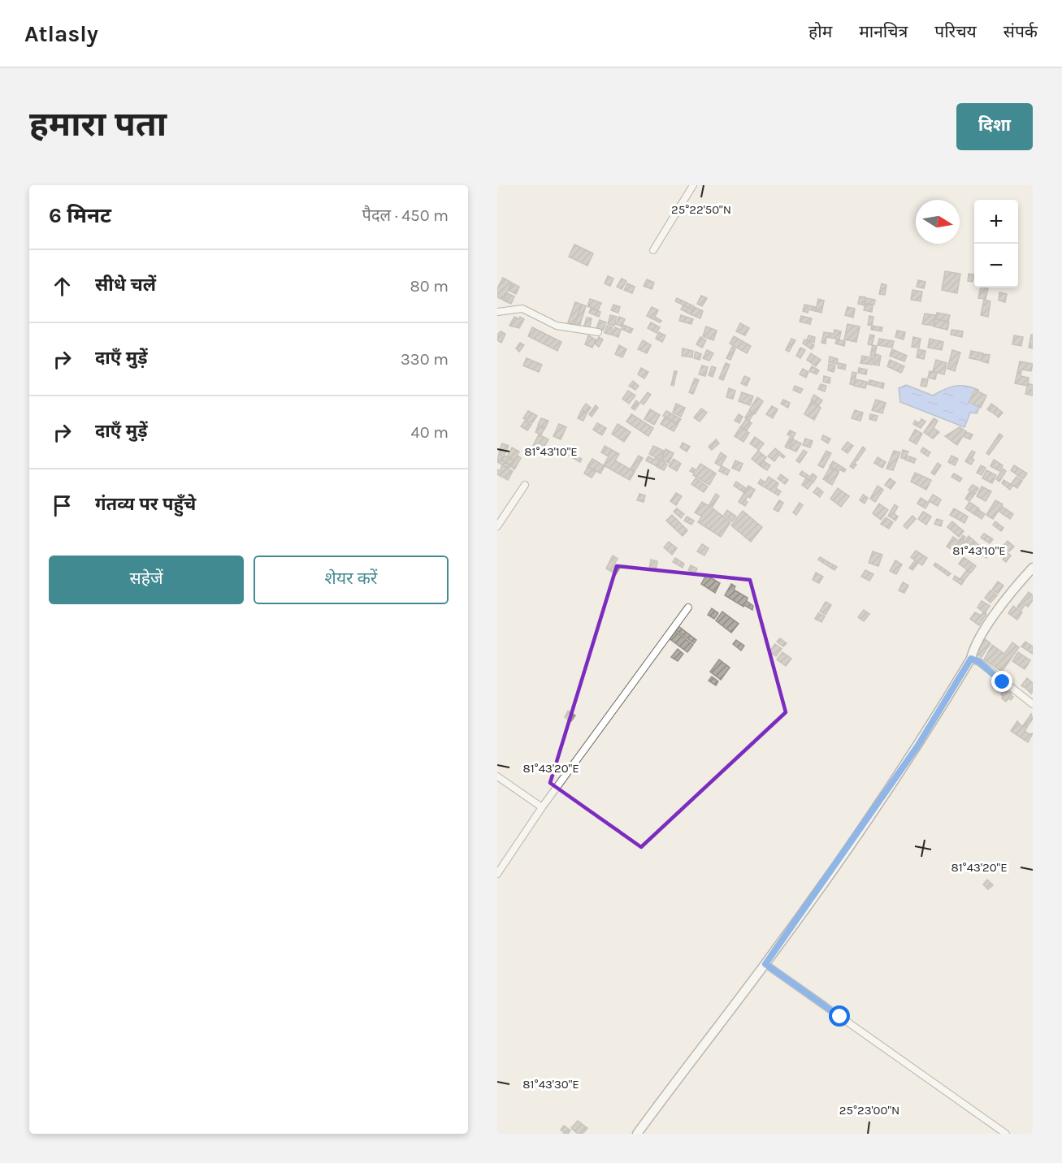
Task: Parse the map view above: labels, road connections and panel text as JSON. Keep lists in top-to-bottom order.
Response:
{
  "north": "right",
  "page": {
    "header": "Atlasly",
    "nav": [
      "होम",
      "मानचित्र",
      "परिचय",
      "संपर्क"
    ],
    "buttons": [
      "दिशा",
      ["सहेजें", "शेयर करें"]
    ],
    "title": "हमारा पता",
    "heading": ["6 मिनट", "पैदल · 450 m"],
    "map_buttons": ["+", "−"],
    "list": [
      ["सीधे चलें", "80 m"],
      ["दाएँ मुड़ें", "330 m"],
      ["दाएँ मुड़ें", "40 m"],
      "गंतव्य पर पहुँचे"
    ]
  },
  "coordinates": [
    "25°22'50\"N",
    "81°43'10\"E",
    "81°43'20\"E",
    "81°43'30\"E",
    "25°23'00\"N"
  ]
}
